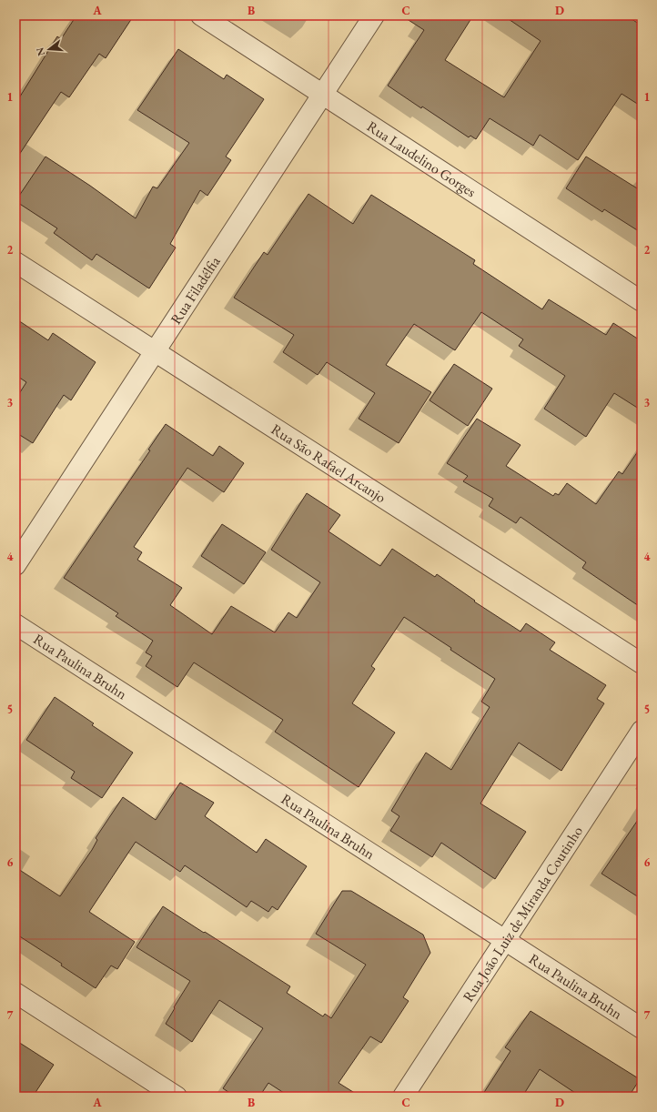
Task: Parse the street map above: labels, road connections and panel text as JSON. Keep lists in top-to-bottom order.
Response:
{
  "streets": {
    "street": [
      "Rua Laudelino Gorges",
      "Rua Filadélfia",
      "Rua São Rafael Arcanjo",
      "Rua Paulina Bruhn",
      "Rua João Luiz de Miranda Coutinho"
    ]
  },
  "crossings": [
    ["Rua Laudelino Gorges", "Rua Filadélfia"],
    ["Rua Filadélfia", "Rua São Rafael Arcanjo"],
    ["Rua Paulina Bruhn", "Rua João Luiz de Miranda Coutinho"]
  ],
  "north": "left",
  "grid": {
    "columns": [
      "A",
      "B",
      "C",
      "D"
    ],
    "rows": [
      "1",
      "2",
      "3",
      "4",
      "5",
      "6",
      "7"
    ]
  }
}
